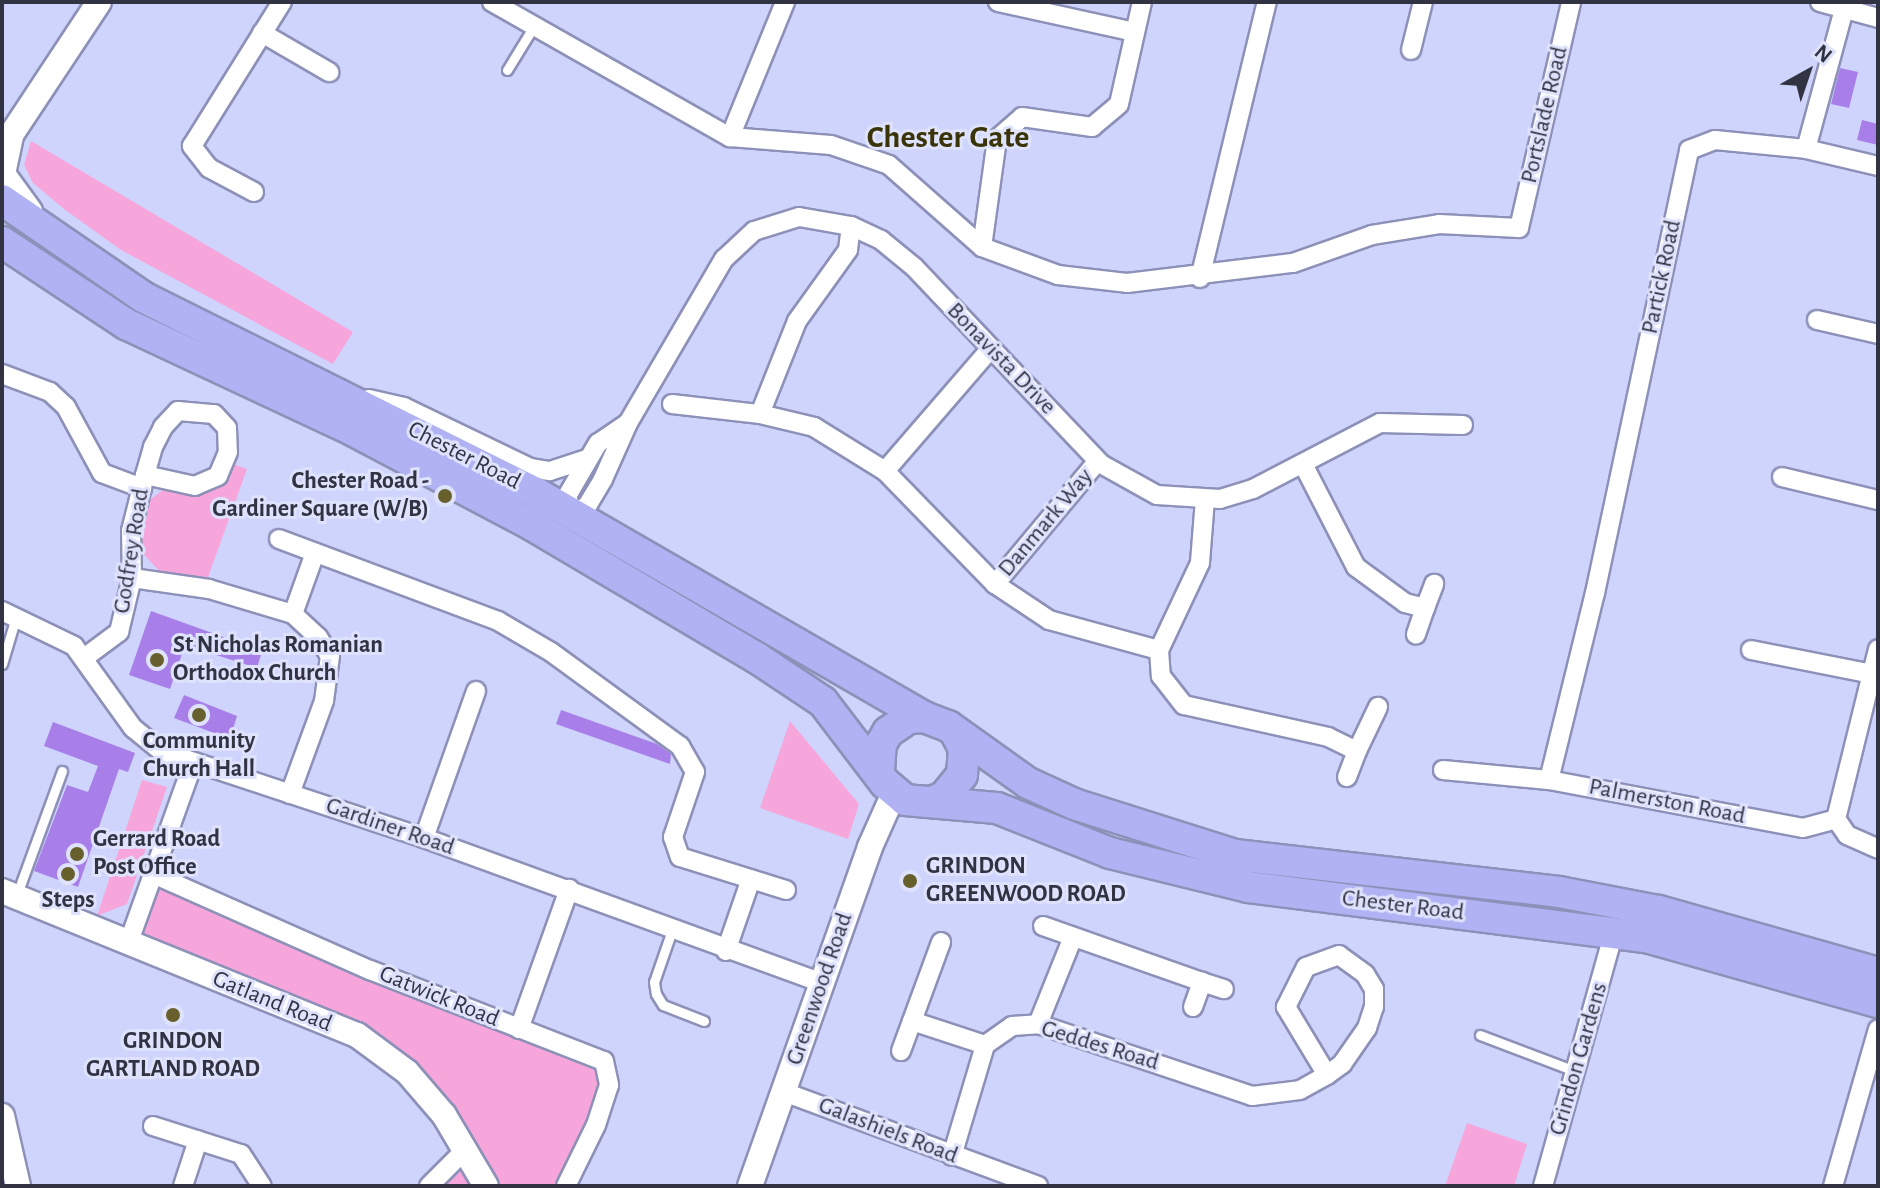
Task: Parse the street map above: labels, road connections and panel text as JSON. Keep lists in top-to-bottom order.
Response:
{
  "streets": {
    "main road": ["Chester Road"],
    "street": [
      "Portslade Road",
      "Partick Road",
      "Bonavista Drive",
      "Danmark Way",
      "Godfrey Road",
      "Palmerston Road",
      "Gardiner Road",
      "Greenwood Road",
      "Gatwick Road",
      "Gatland Road",
      "Geddes Road",
      "Grindon Gardens",
      "Galashiels Road"
    ]
  },
  "crossings": [
    ["Partick Road", "Palmerston Road"],
    ["Bonavista Drive", "Chester Road"],
    ["Bonavista Drive", "Danmark Way"],
    ["Chester Road", "Greenwood Road"],
    ["Chester Road", "Grindon Gardens"],
    ["Godfrey Road", "Gardiner Road"],
    ["Gardiner Road", "Greenwood Road"],
    ["Greenwood Road", "Galashiels Road"]
  ],
  "districts": ["Chester Gate"],
  "places": [
    "Chester Road - Gardiner Square (W/B)",
    "St Nicholas Romanian Orthodox Church",
    "Community Church Hall",
    "Gerrard Road Post Office",
    "Steps",
    "GRINDON GREENWOOD ROAD",
    "GRINDON GARTLAND ROAD"
  ],
  "north": "top right"
}
